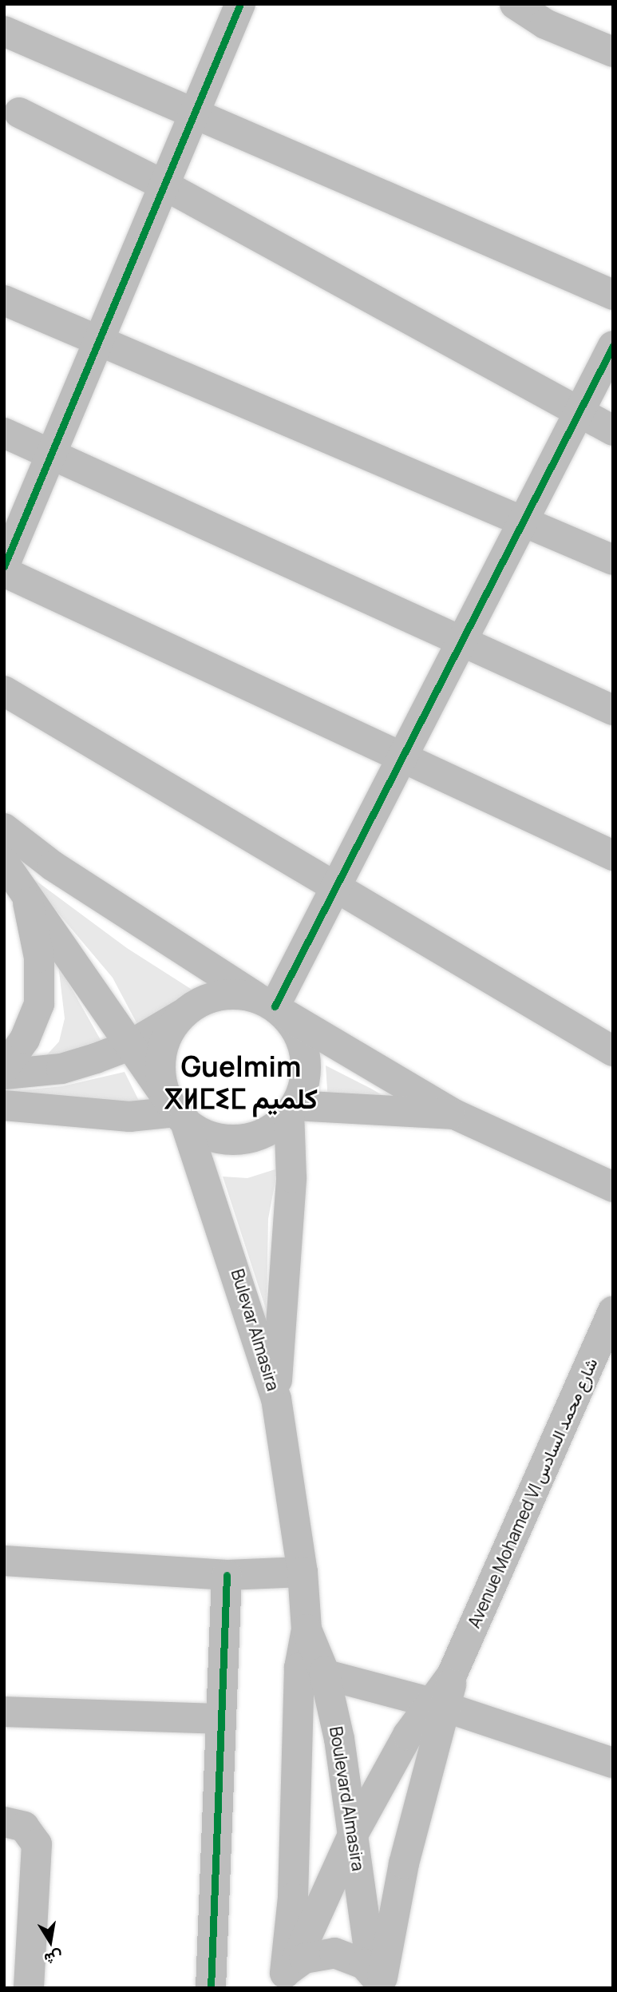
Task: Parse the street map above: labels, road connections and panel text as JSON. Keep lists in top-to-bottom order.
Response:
{
  "streets": {
    "main road": ["Bulevar Almasira", "Avenue Mohamed VI شارع محمد السادس", "Boulevard Almasira"]
  },
  "crossings": [
    ["Bulevar Almasira", "Boulevard Almasira"],
    ["Avenue Mohamed VI شارع محمد السادس", "Boulevard Almasira"]
  ],
  "districts": ["Guelmim ⴳⵍⵎⵉⵎ كلميم"],
  "north": "bottom"
}
